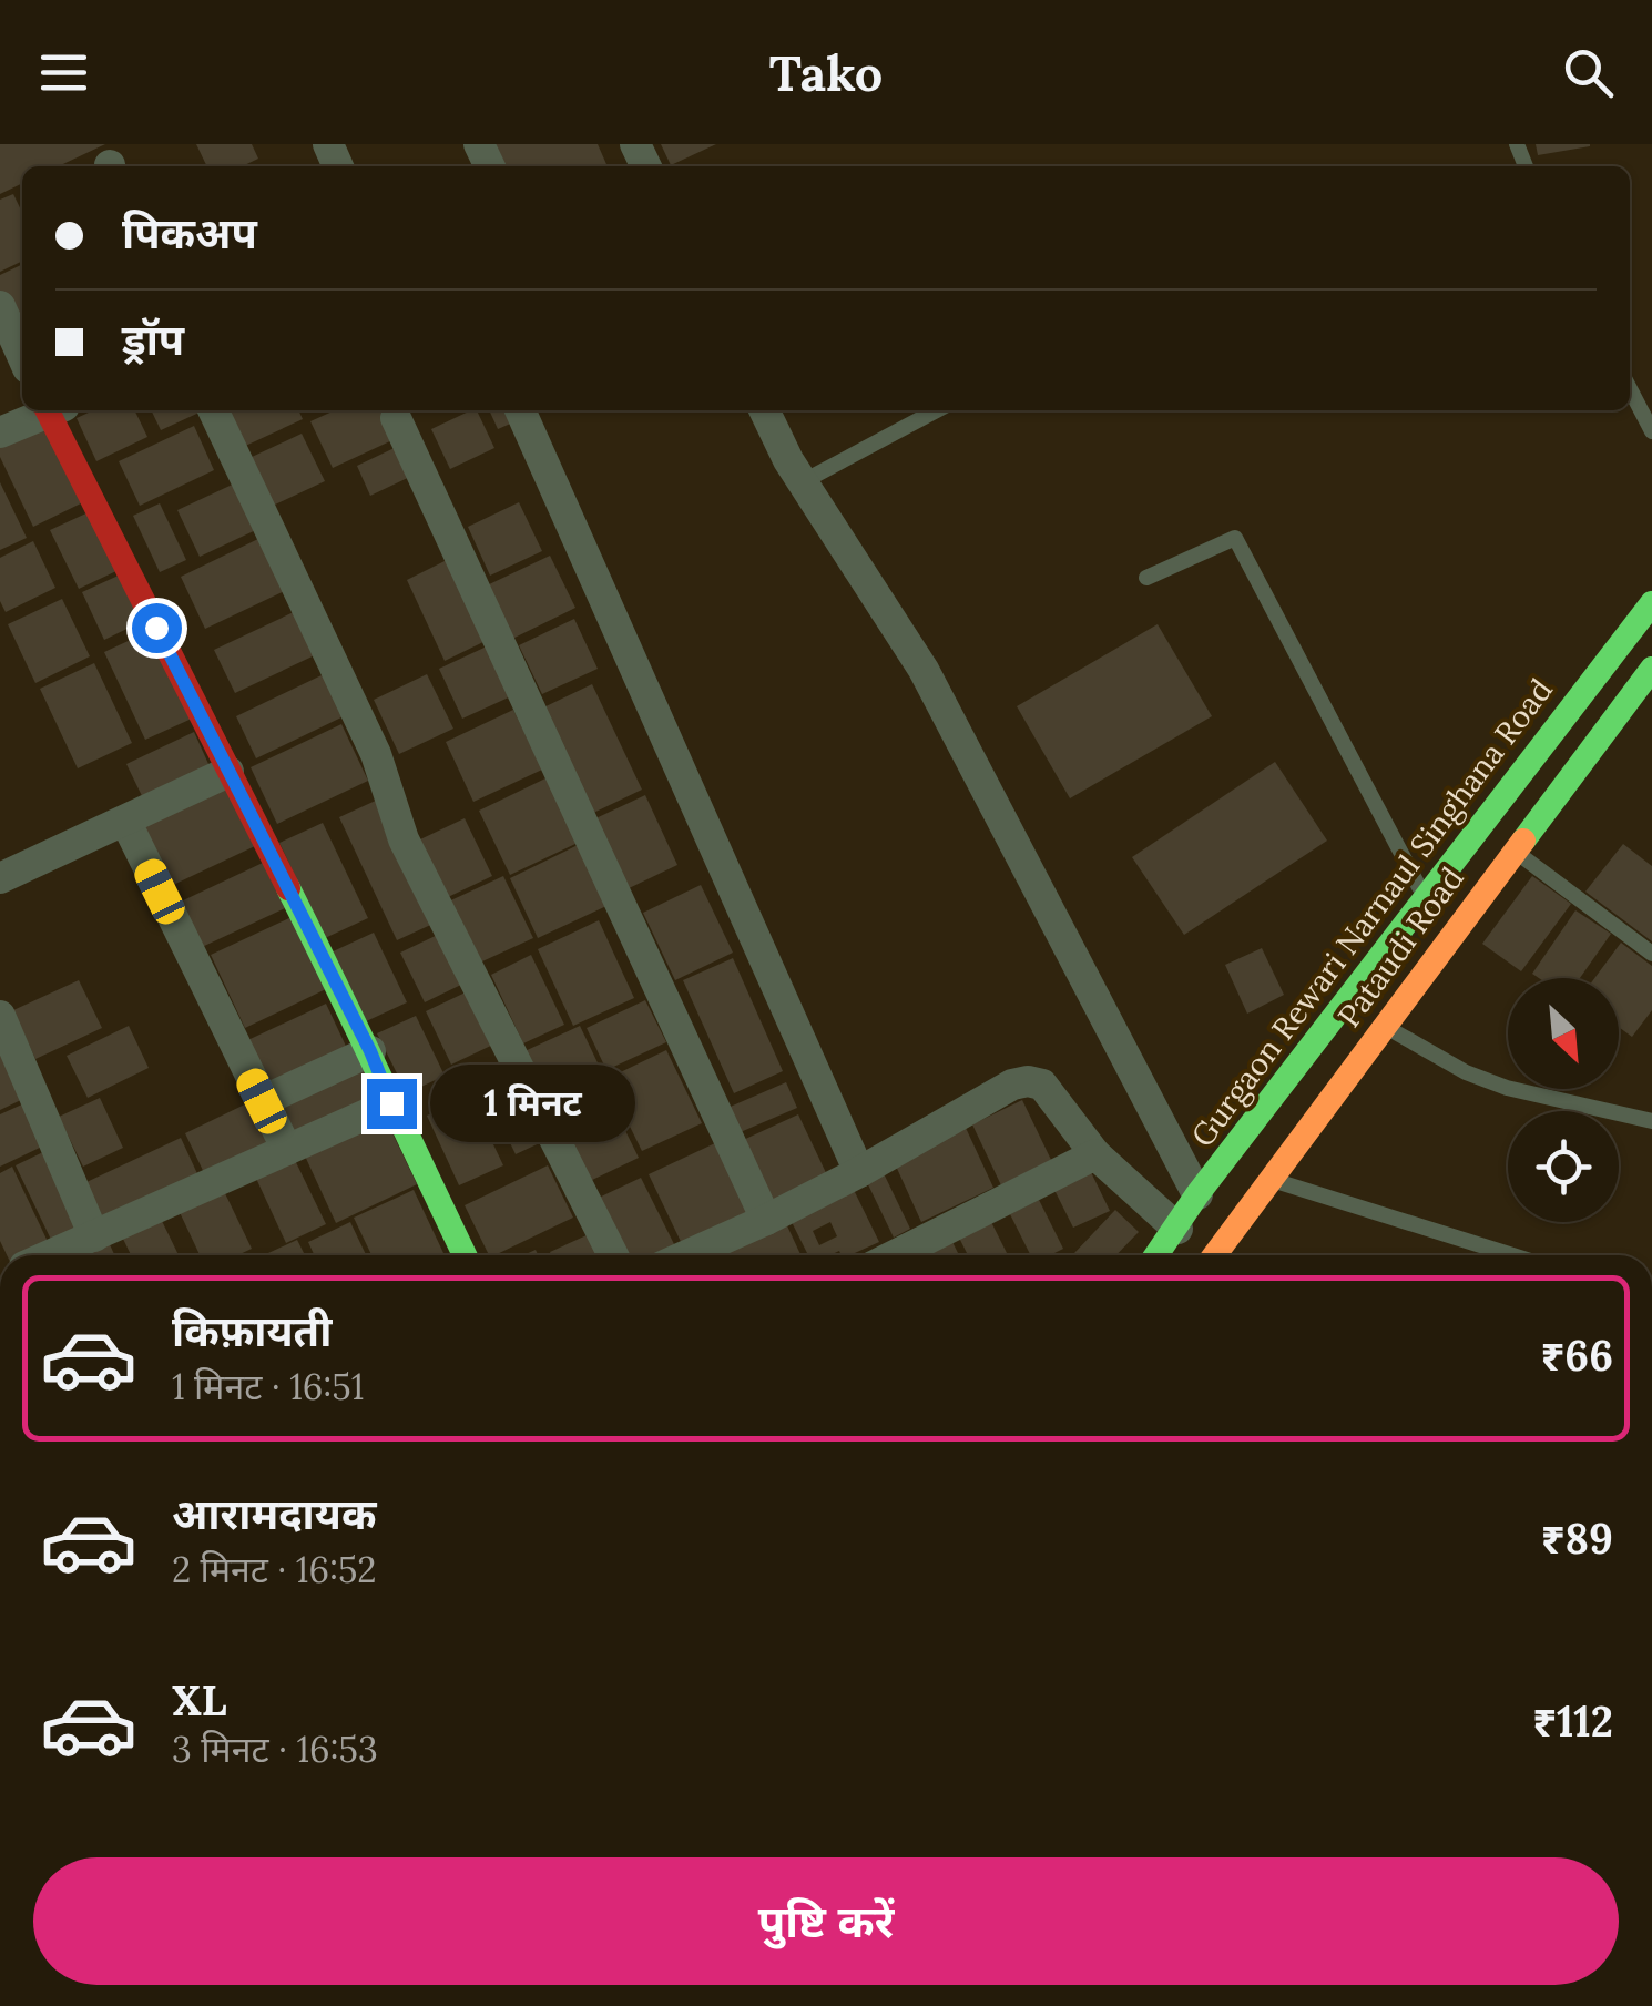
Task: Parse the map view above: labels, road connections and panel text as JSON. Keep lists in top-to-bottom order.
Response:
{
  "streets": {
    "main road": ["Gurgaon Rewari Narnaul Singhana Road", "Pataudi Road"]
  },
  "crossings": [
    ["Gurgaon Rewari Narnaul Singhana Road", "Pataudi Road"]
  ],
  "north": "bottom right",
  "page": {
    "header": "Tako",
    "banner": ["पिकअप", "ड्रॉप"],
    "bubble": "1 मिनट",
    "list": [
      {
        "name": "किफ़ायती",
        "note": "1 मिनट · 16:51",
        "value": "₹66"
      },
      {
        "name": "आरामदायक",
        "note": "2 मिनट · 16:52",
        "value": "₹89"
      },
      {
        "name": "XL",
        "note": "3 मिनट · 16:53",
        "value": "₹112"
      }
    ],
    "buttons": "पुष्टि करें"
  }
}
